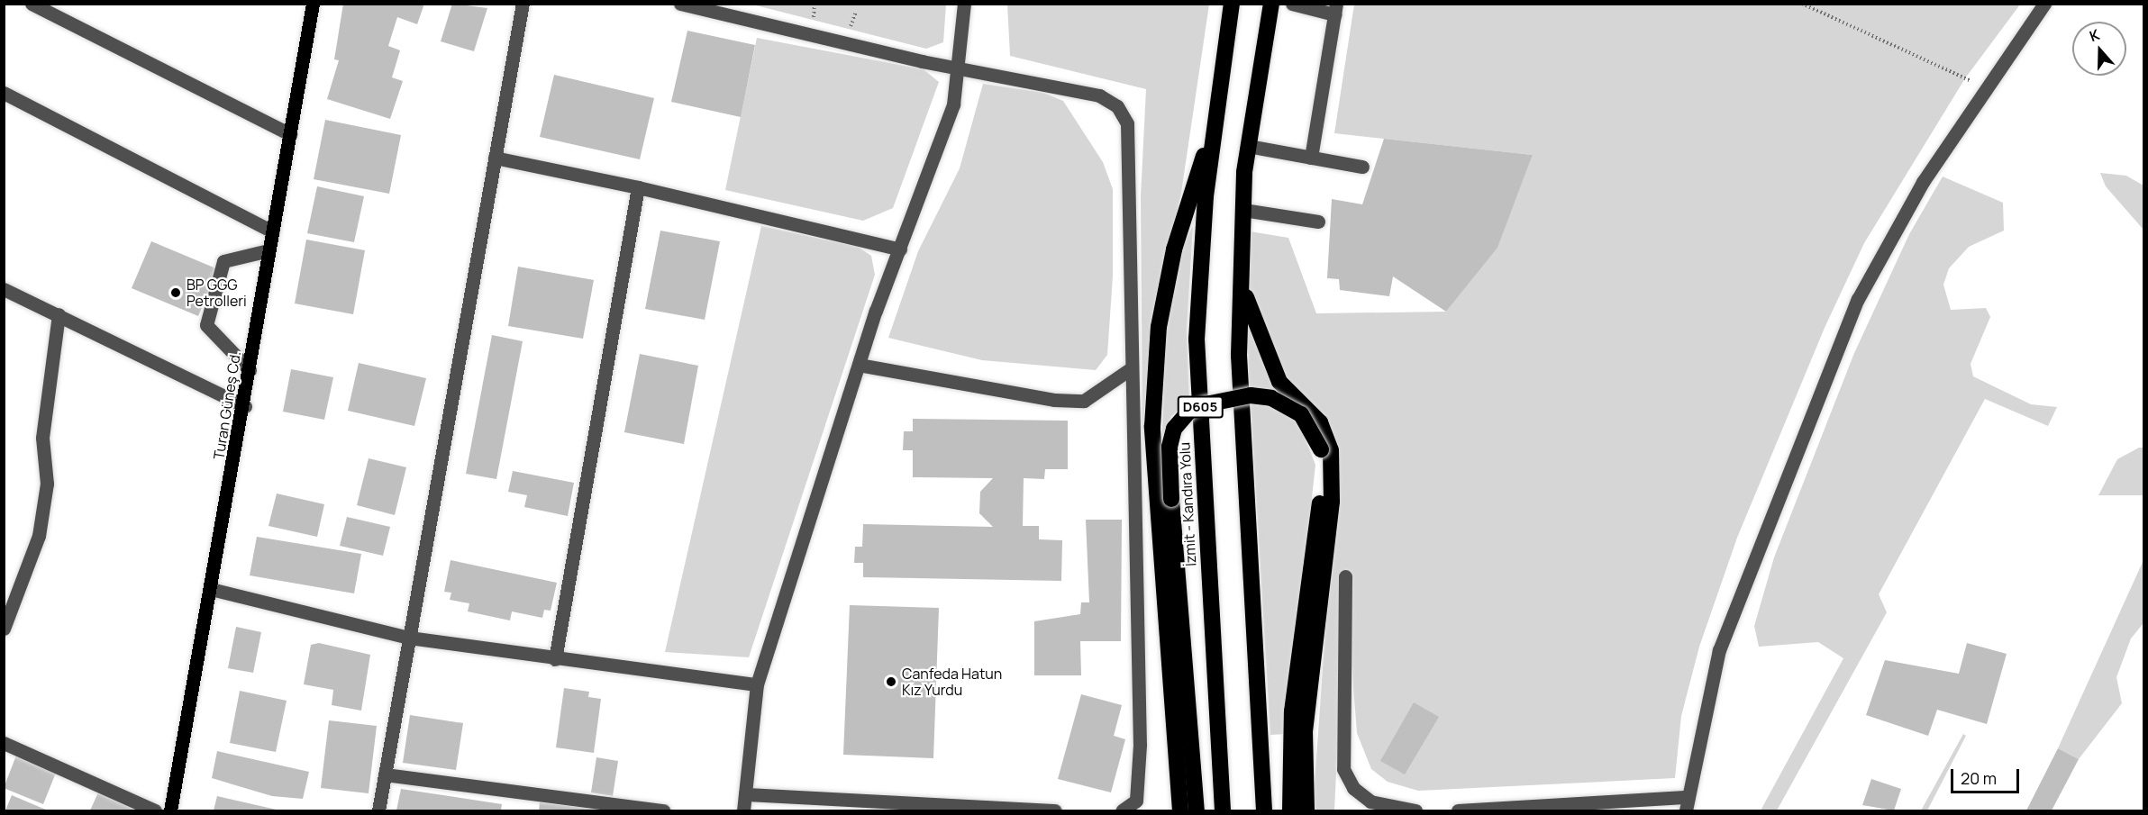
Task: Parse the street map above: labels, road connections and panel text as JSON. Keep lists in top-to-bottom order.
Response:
{
  "streets": {
    "highway": ["D605", "İzmit - Kandıra Yolu"],
    "main road": ["Turan Güneş Cd."]
  },
  "places": ["BP GGG Petrolleri", "Canfeda Hatun Kız Yurdu"],
  "scale_bar": "20 m",
  "north": "top"
}
